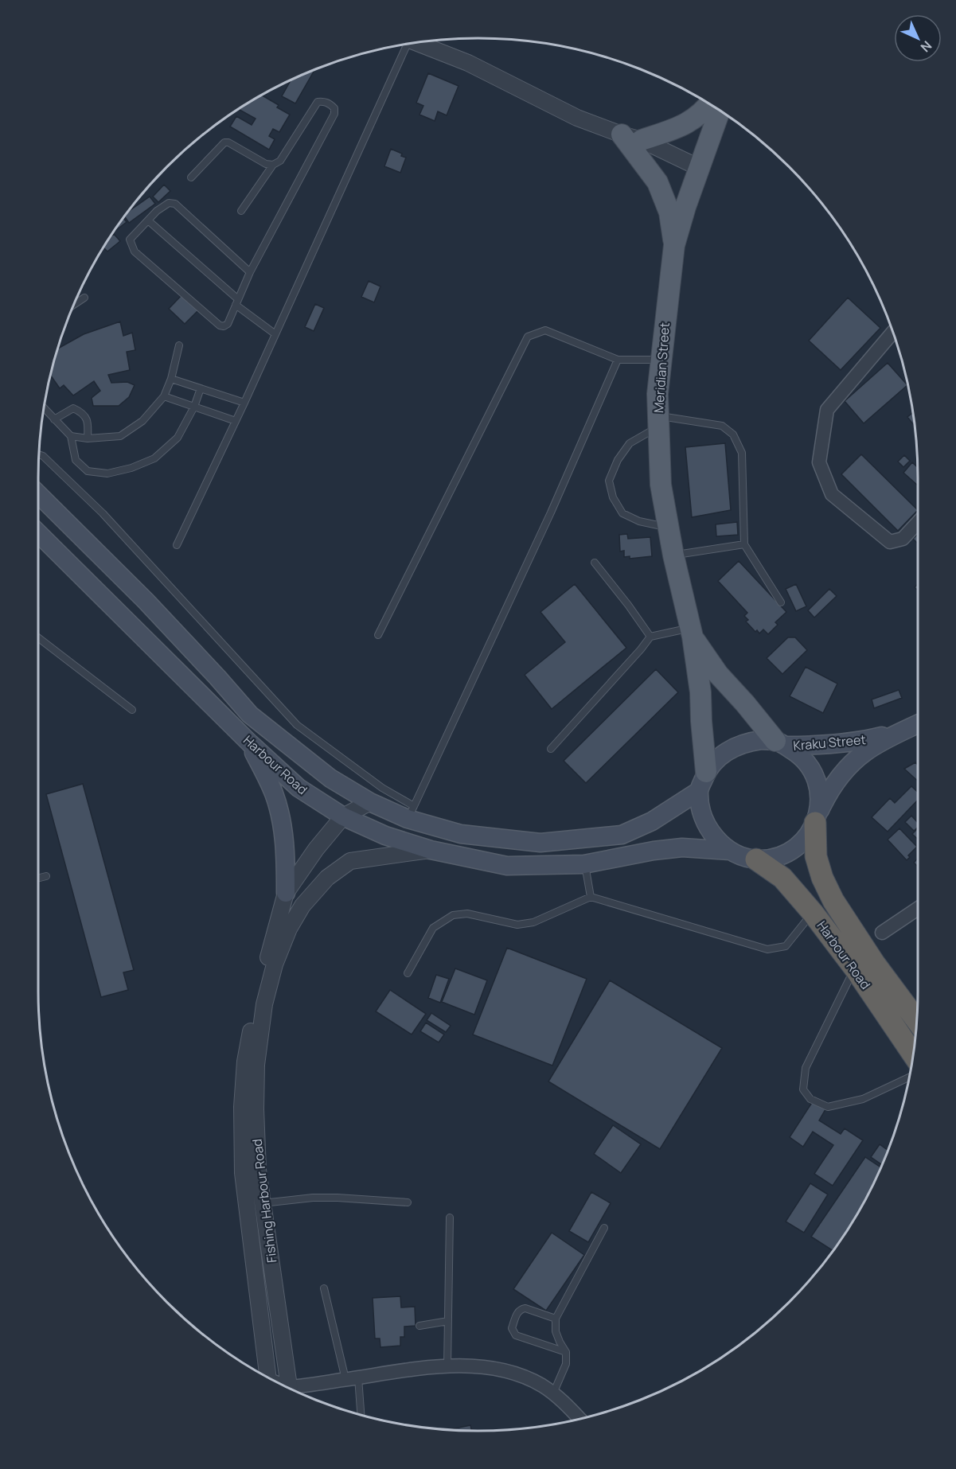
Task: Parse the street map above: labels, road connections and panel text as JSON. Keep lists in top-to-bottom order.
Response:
{
  "streets": {
    "highway": ["Harbour Road"],
    "main road": ["Meridian Street", "Kraku Street"],
    "street": ["Fishing Harbour Road"]
  },
  "crossings": [
    ["Meridian Street", "Kraku Street"],
    ["Meridian Street", "Harbour Road"],
    ["Kraku Street", "Harbour Road"],
    ["Harbour Road", "Fishing Harbour Road"]
  ],
  "north": "bottom right"
}
